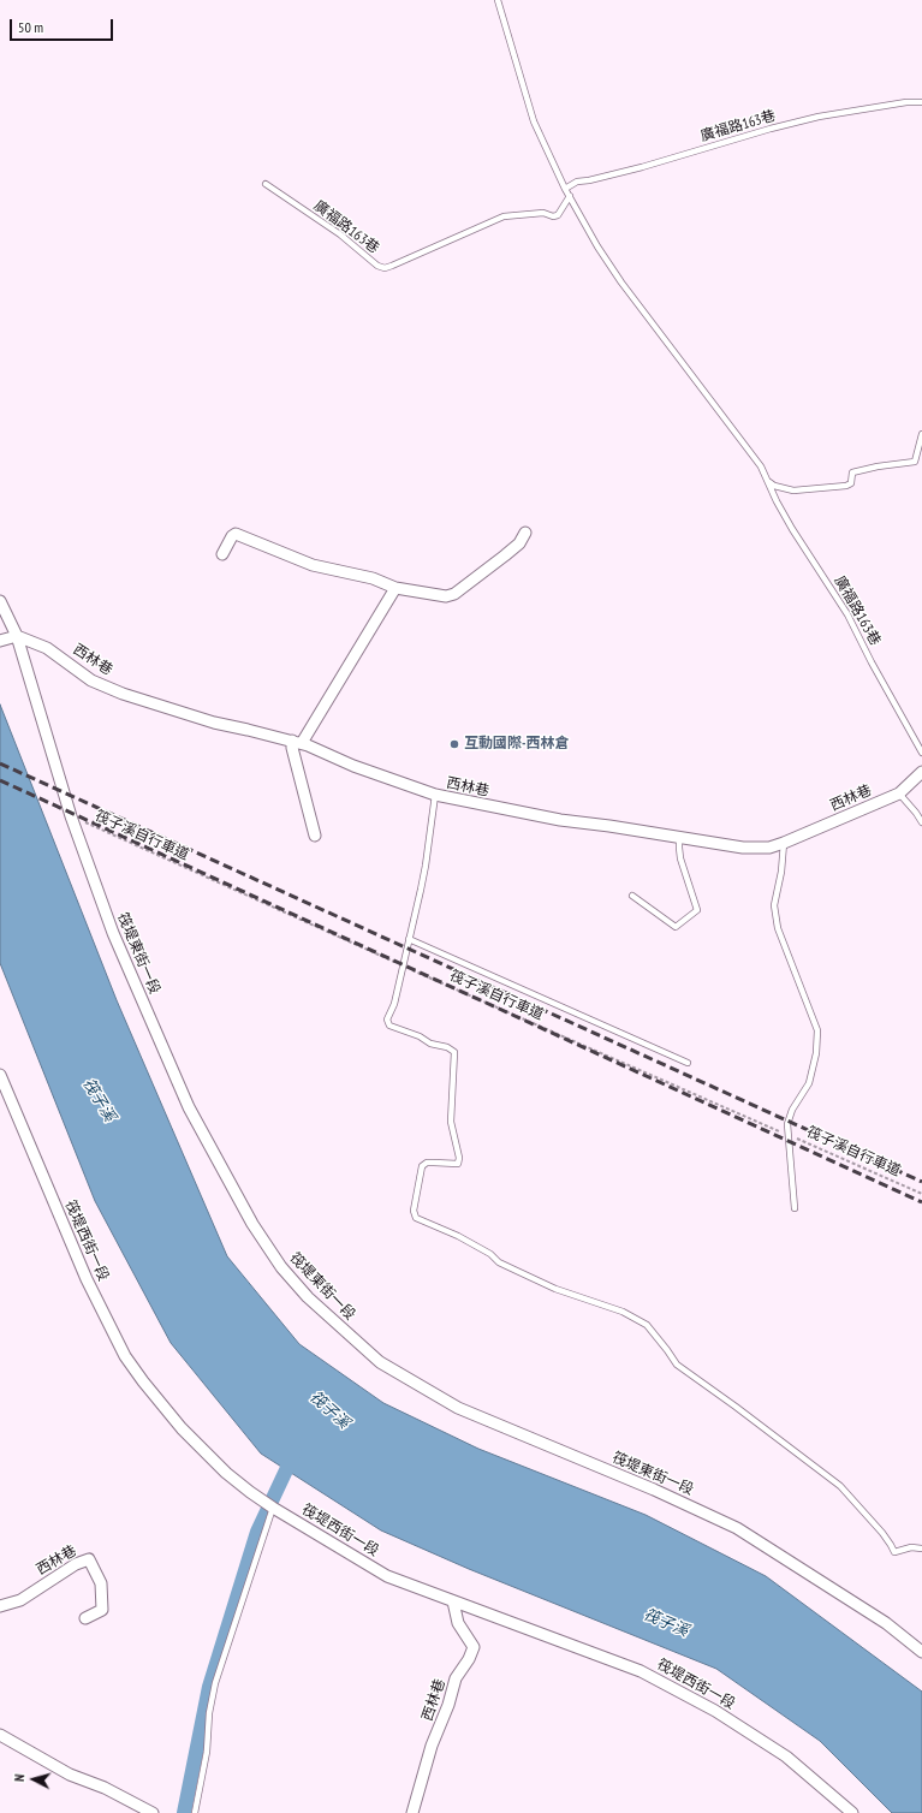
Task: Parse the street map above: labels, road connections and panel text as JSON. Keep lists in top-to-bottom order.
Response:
{
  "streets": {
    "street": ["西林巷", "筏堤東街一段", "筏堤西街一段"],
    "lane": ["廣福路163巷"],
    "path": ["筏子溪自行車道"]
  },
  "crossings": [
    ["西林巷", "筏堤東街一段"],
    ["西林巷", "筏堤西街一段"],
    ["筏子溪自行車道", "筏堤東街一段"]
  ],
  "water": ["筏子溪"],
  "places": ["互動國際-西林倉"],
  "scale_bar": "50 m",
  "north": "left"
}
